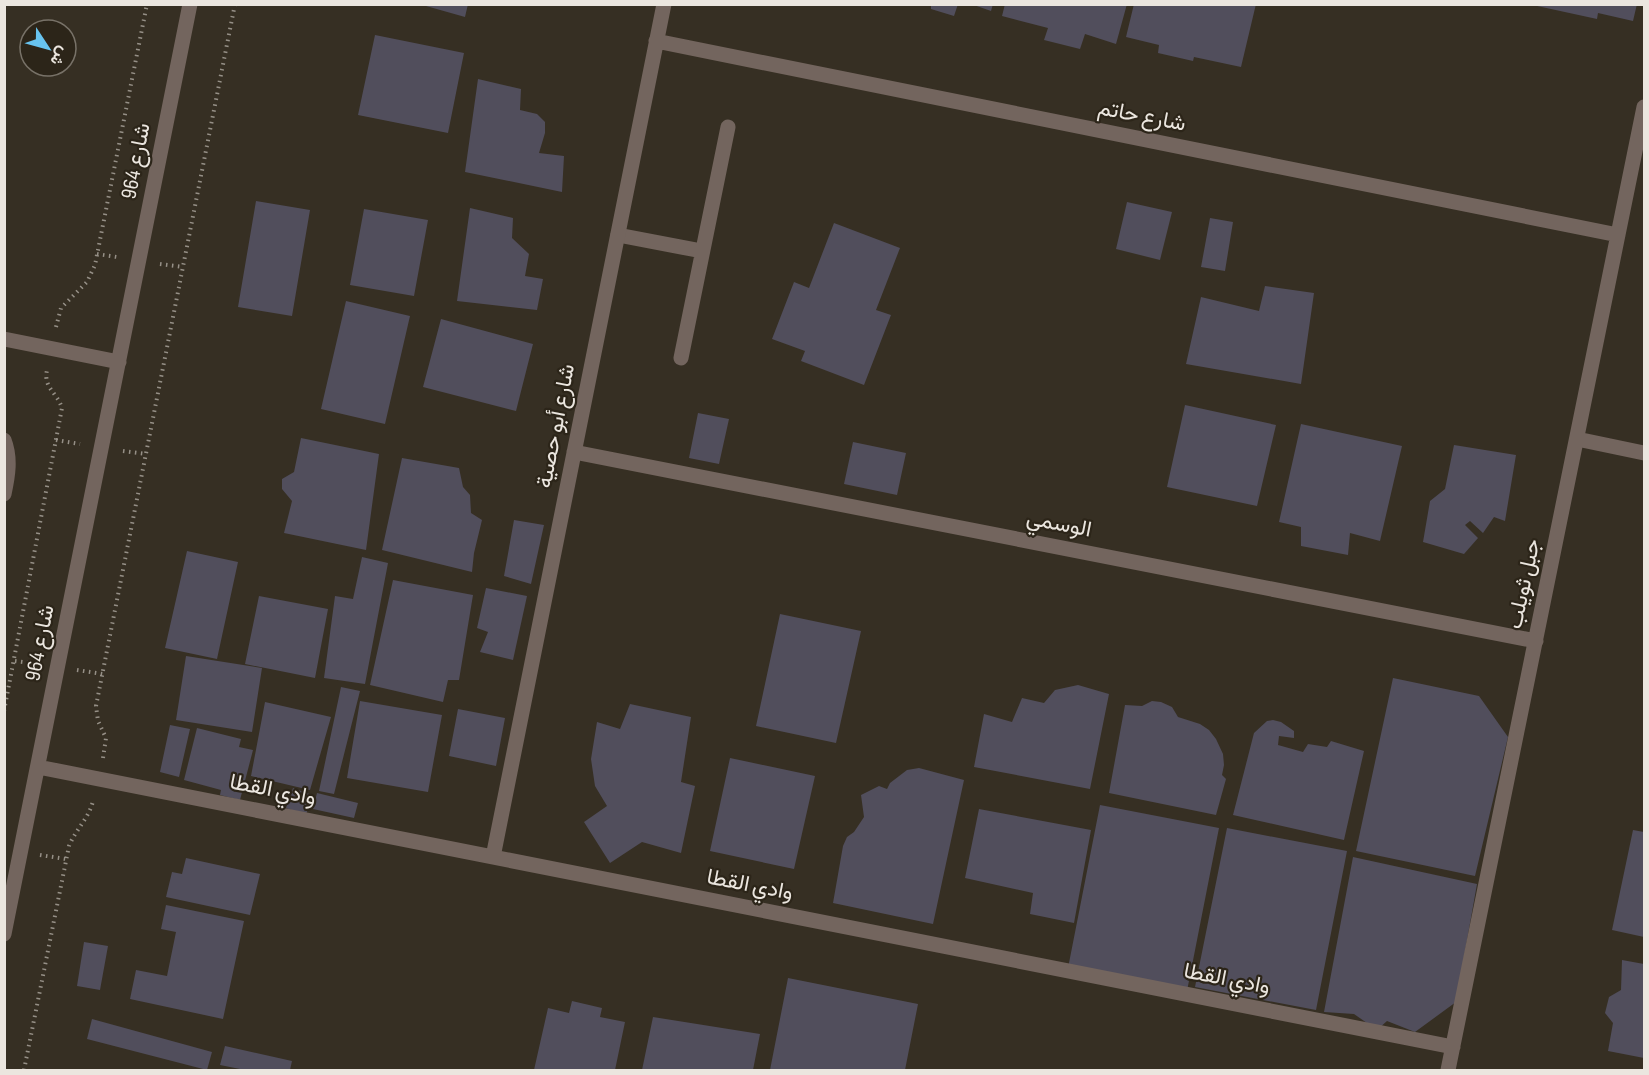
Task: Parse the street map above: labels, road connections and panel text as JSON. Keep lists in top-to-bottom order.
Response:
{
  "streets": {
    "street": [
      "شارع حاتم",
      "شارع 964",
      "شارع أبو حصية",
      "الوسمي",
      "جبل ثويلب",
      "وادي القطا"
    ]
  },
  "crossings": [
    ["شارع حاتم", "شارع أبو حصية"],
    ["شارع حاتم", "جبل ثويلب"],
    ["شارع 964", "وادي القطا"],
    ["شارع أبو حصية", "الوسمي"],
    ["شارع أبو حصية", "وادي القطا"],
    ["الوسمي", "جبل ثويلب"],
    ["جبل ثويلب", "وادي القطا"]
  ],
  "north": "bottom right"
}
